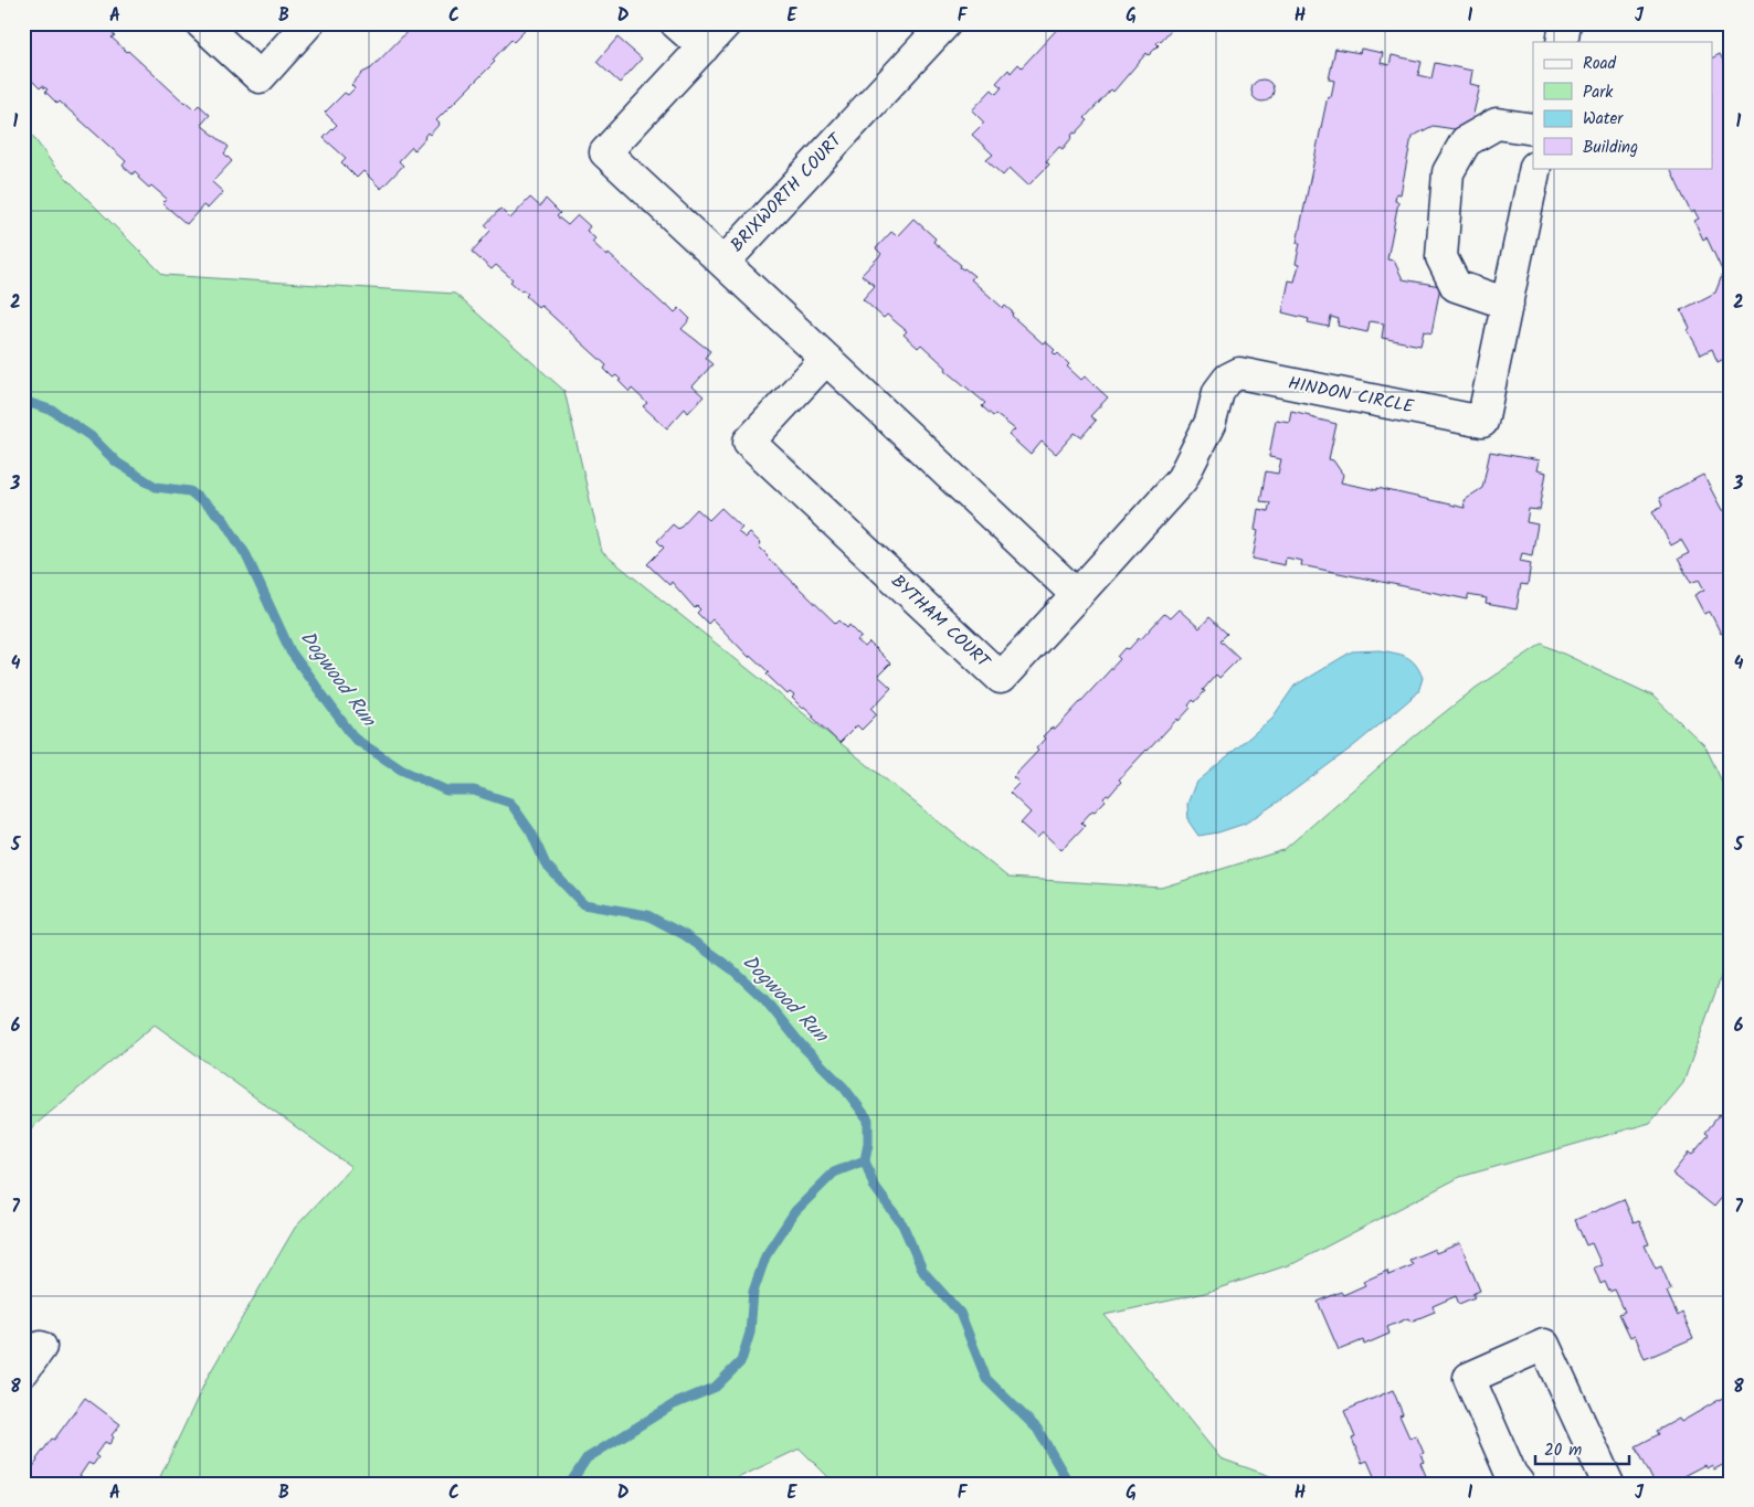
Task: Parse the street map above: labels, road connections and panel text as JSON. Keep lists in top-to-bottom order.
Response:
{
  "streets": {
    "street": ["BRIXWORTH COURT", "HINDON CIRCLE", "BYTHAM COURT"]
  },
  "crossings": [
    ["HINDON CIRCLE", "BYTHAM COURT"]
  ],
  "water": ["Dogwood Run"],
  "legend": [
    "Road",
    "Park",
    "Water",
    "Building"
  ],
  "scale_bar": "20 m",
  "grid": {
    "columns": [
      "A",
      "B",
      "C",
      "D",
      "E",
      "F",
      "G",
      "H",
      "I",
      "J"
    ],
    "rows": [
      "1",
      "2",
      "3",
      "4",
      "5",
      "6",
      "7",
      "8"
    ]
  }
}
